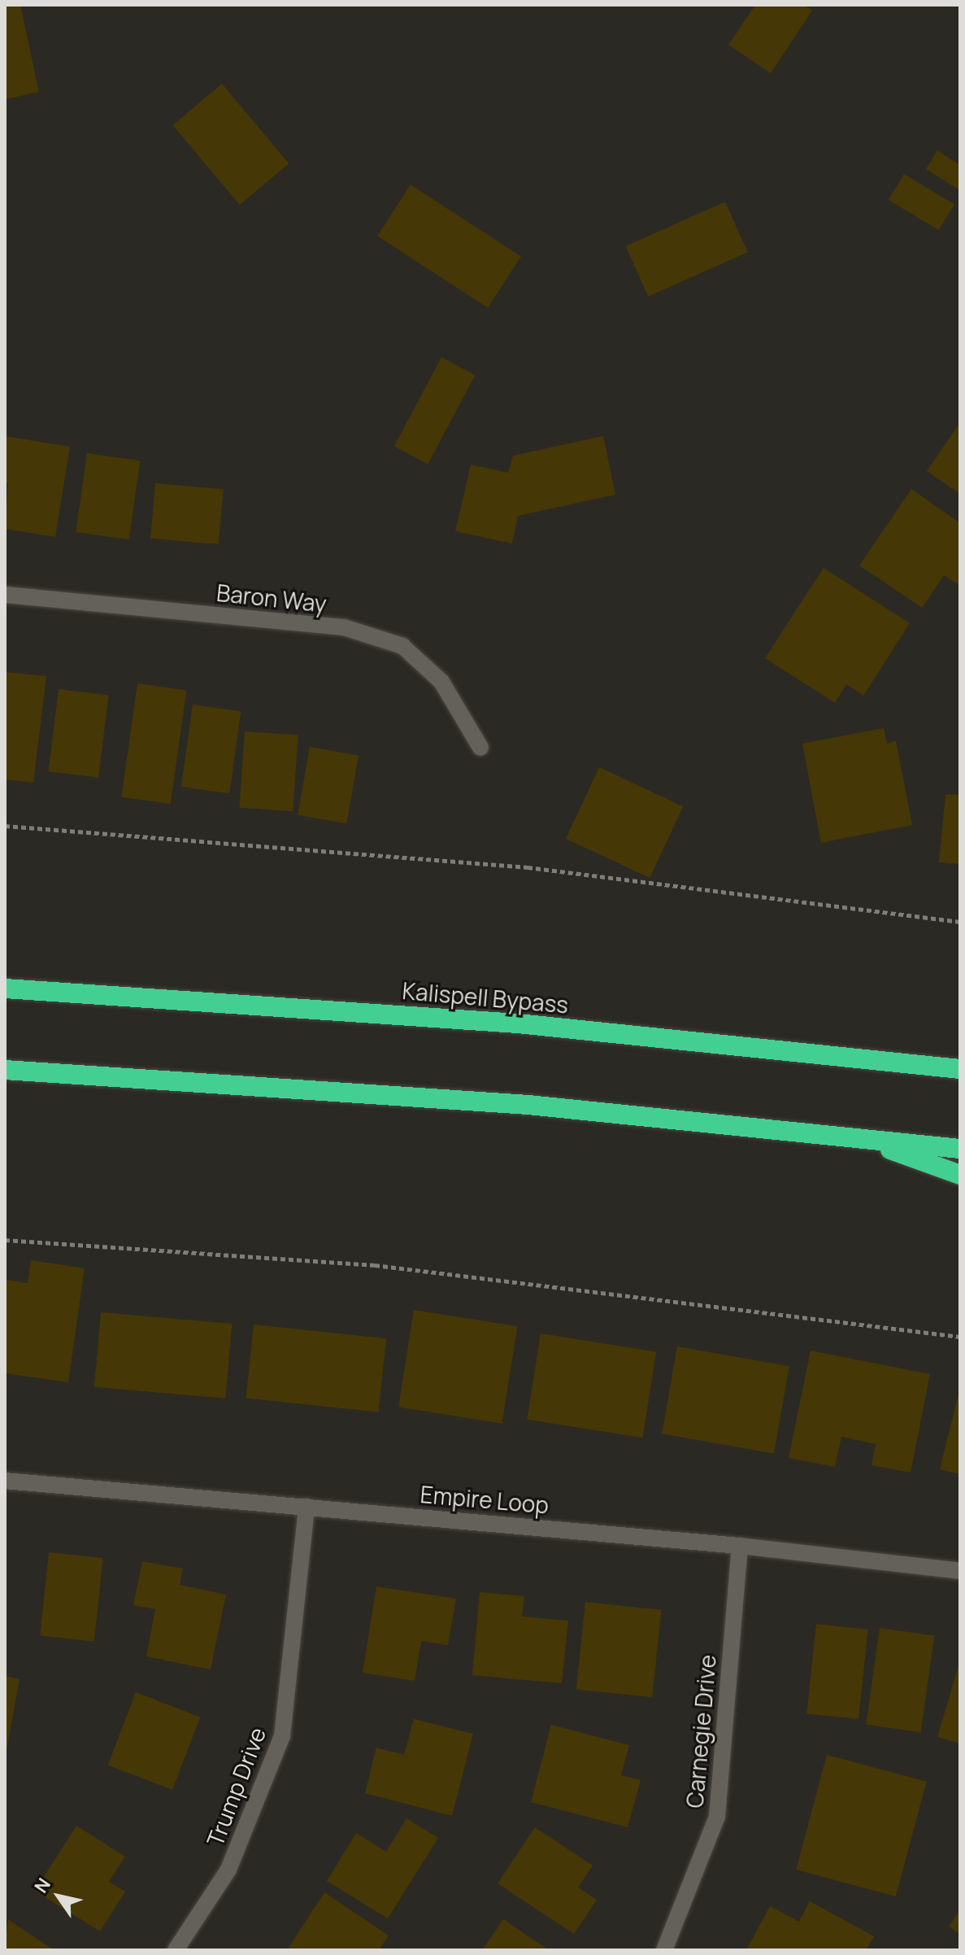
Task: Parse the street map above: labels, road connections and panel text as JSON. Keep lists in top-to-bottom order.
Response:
{
  "streets": {
    "highway": ["Kalispell Bypass"],
    "street": [
      "Baron Way",
      "Empire Loop",
      "Carnegie Drive",
      "Trump Drive"
    ]
  },
  "crossings": [
    ["Empire Loop", "Carnegie Drive"],
    ["Empire Loop", "Trump Drive"]
  ],
  "north": "top left"
}
